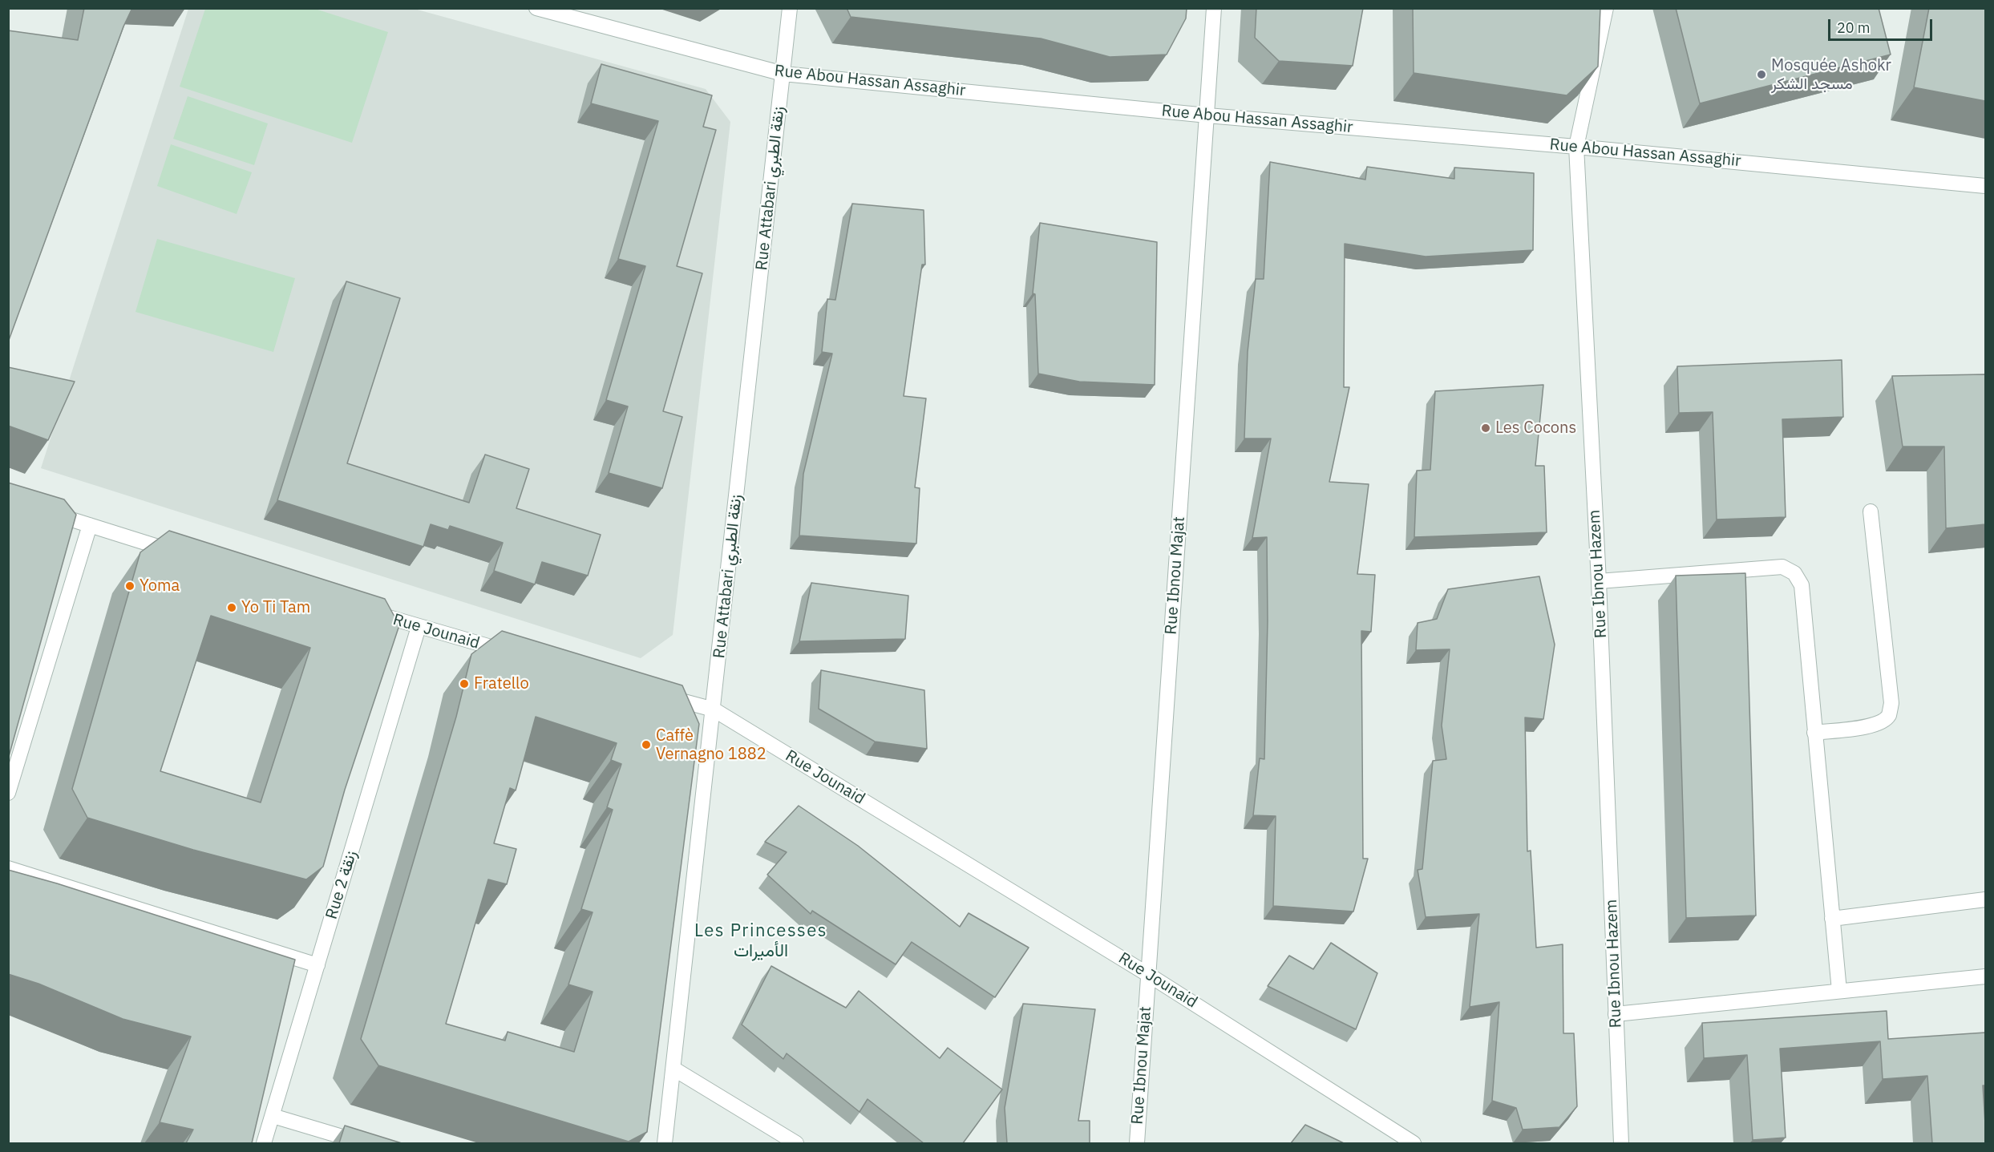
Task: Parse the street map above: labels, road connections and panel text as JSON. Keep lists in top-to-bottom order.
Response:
{
  "streets": {
    "street": [
      "Rue Abou Hassan Assaghir",
      "Rue Attabari زنقة الطبري",
      "Rue Ibnou Hazem",
      "Rue Ibnou Majat",
      "Rue Jounaid",
      "Rue 2 زنقة"
    ]
  },
  "crossings": [
    ["Rue Abou Hassan Assaghir", "Rue Attabari زنقة الطبري"],
    ["Rue Abou Hassan Assaghir", "Rue Ibnou Hazem"],
    ["Rue Abou Hassan Assaghir", "Rue Ibnou Majat"],
    ["Rue Attabari زنقة الطبري", "Rue Jounaid"],
    ["Rue Ibnou Majat", "Rue Jounaid"],
    ["Rue Jounaid", "Rue 2 زنقة"]
  ],
  "districts": ["Les Princesses الأميرات"],
  "places": [
    "Mosquée Ashokr مسجد الشكر",
    "Les Cocons",
    "Yoma",
    "Yo Ti Tam",
    "Fratello",
    "Caffè Vernagno 1882"
  ],
  "scale_bar": "20 m"
}
